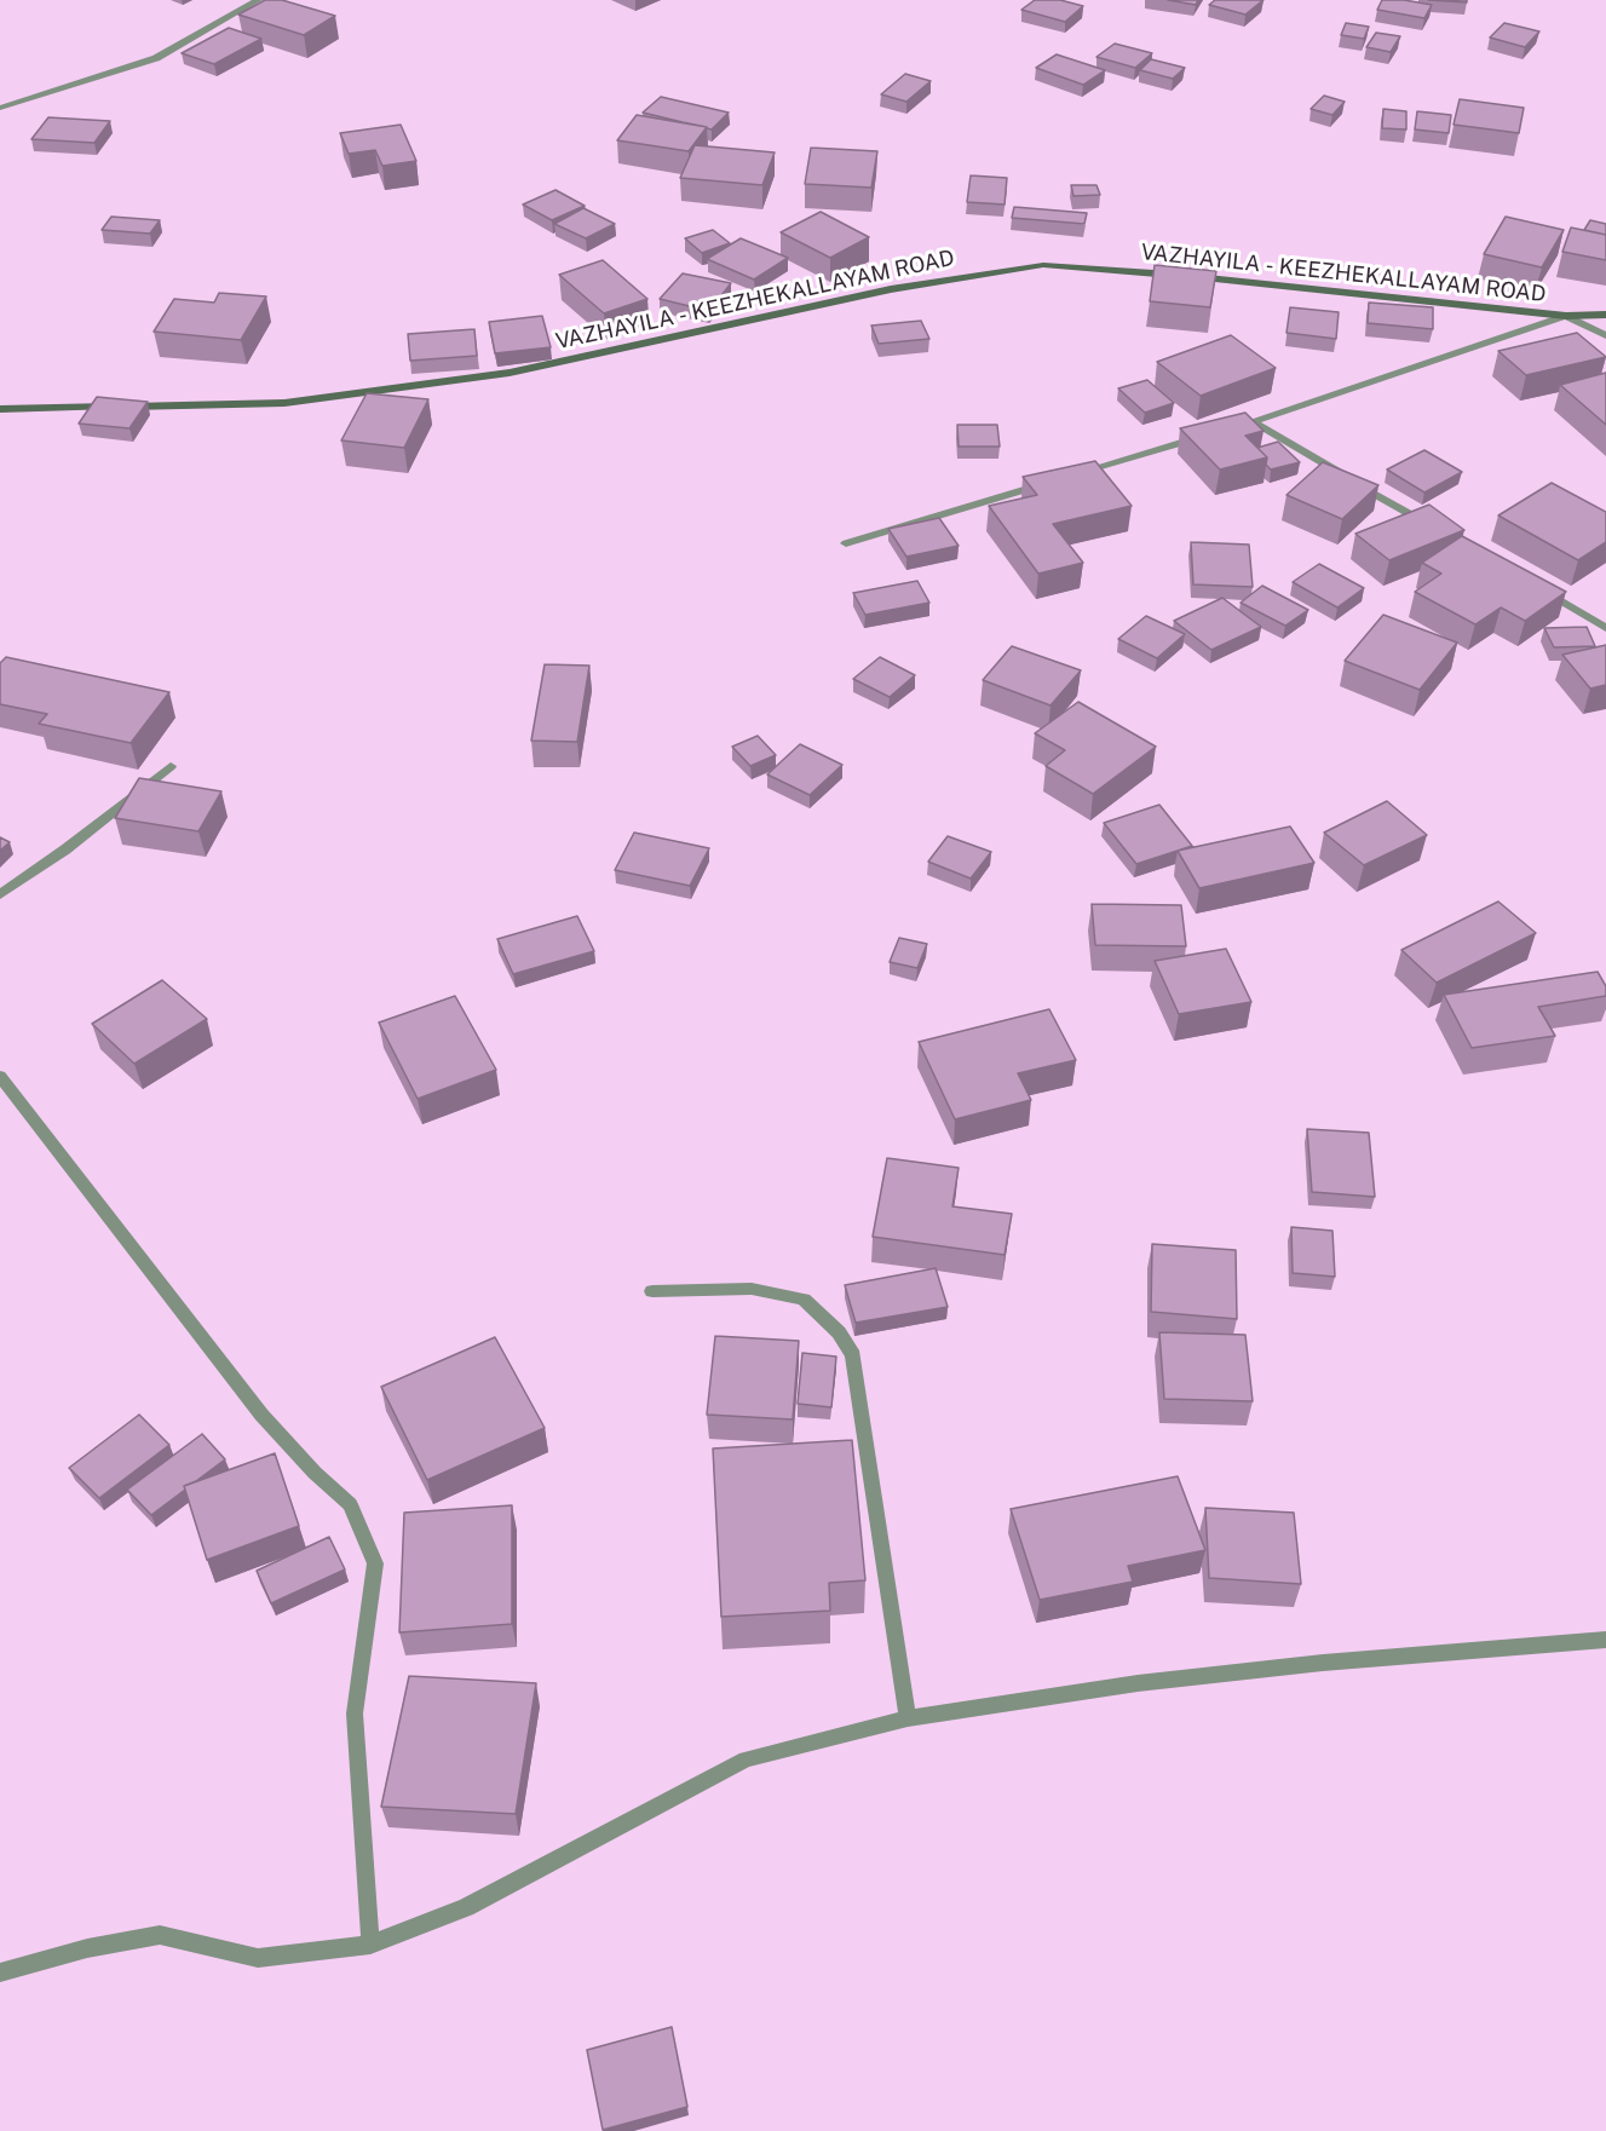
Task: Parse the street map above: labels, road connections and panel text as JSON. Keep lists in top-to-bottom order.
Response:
{
  "streets": {
    "street": ["VAZHAYILA - KEEZHEKALLAYAM ROAD"]
  }
}
